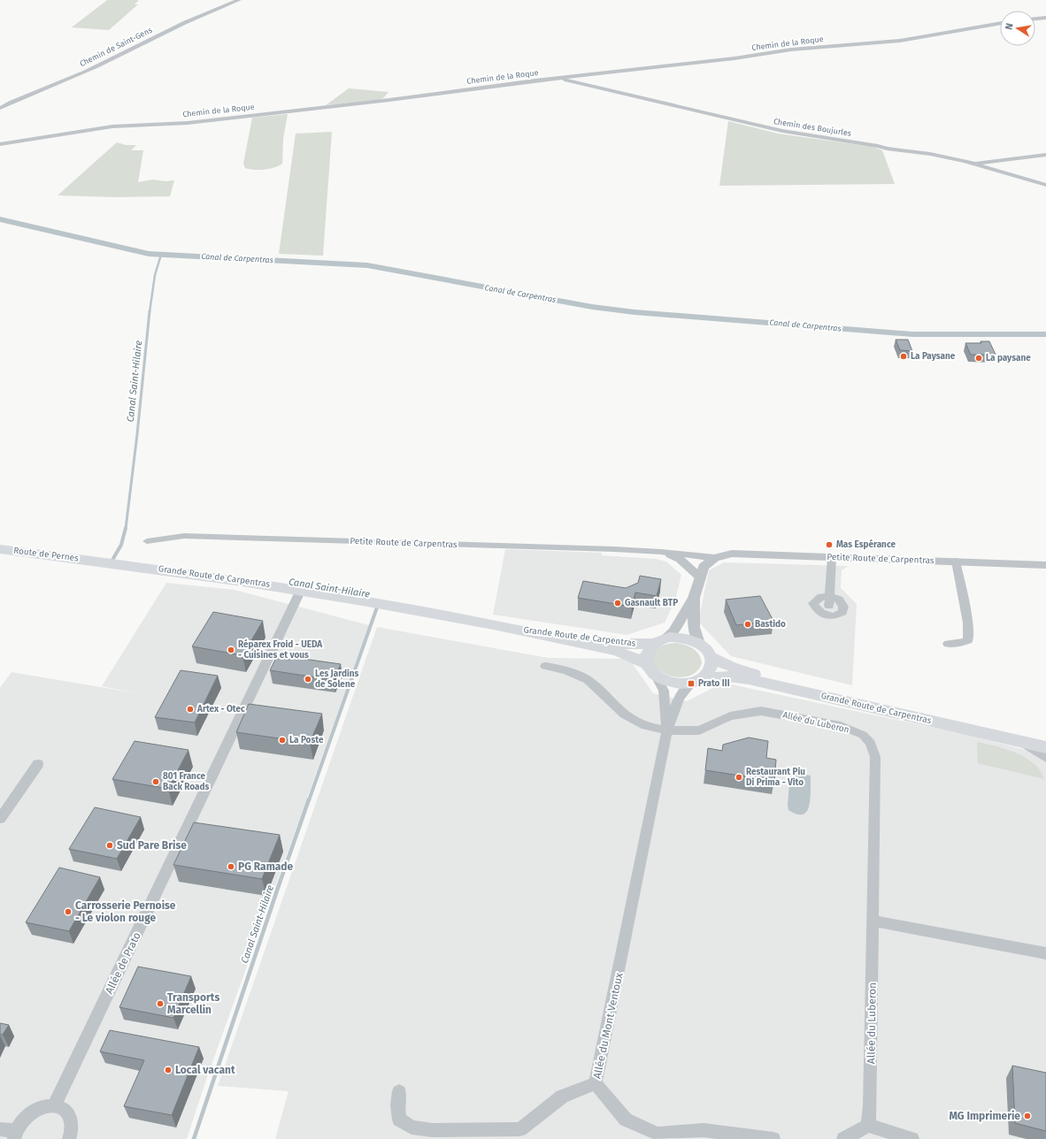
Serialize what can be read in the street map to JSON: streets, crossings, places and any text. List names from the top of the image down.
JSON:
{
  "streets": {
    "main road": ["Route de Pernes", "Grande Route de Carpentras"],
    "street": [
      "Chemin de la Roque",
      "Chemin de Saint-Gens",
      "Chemin des Boujurles",
      "Petite Route de Carpentras",
      "Allée du Luberon",
      "Allée de Prato",
      "Allée du Mont Ventoux"
    ]
  },
  "crossings": [
    ["Chemin de la Roque", "Chemin des Boujurles"],
    ["Petite Route de Carpentras", "Grande Route de Carpentras"],
    ["Petite Route de Carpentras", "Allée du Mont Ventoux"],
    ["Route de Pernes", "Grande Route de Carpentras"],
    ["Grande Route de Carpentras", "Allée de Prato"],
    ["Grande Route de Carpentras", "Allée du Mont Ventoux"],
    ["Allée du Luberon", "Allée du Mont Ventoux"]
  ],
  "water": ["Canal de Carpentras", "Canal Saint-Hilaire"],
  "places": {
    "other": [
      "La Paysane",
      "La paysane",
      "Mas Espérance",
      "Gasnault BTP",
      "Bastido",
      "Réparex Froid - UEDA - Cuisines et vous",
      "Les Jardins de Solene",
      "Artex - Otec",
      "La Poste",
      "Restaurant Piu Di Prima - Vito",
      "801 France Back Roads",
      "Sud Pare Brise",
      "PG Ramade",
      "Carrosserie Pernoise - Le violon rouge",
      "Transports Marcellin",
      "Local vacant",
      "MG Imprimerie"
    ],
    "transit": ["Prato III"]
  },
  "north": "left"
}
